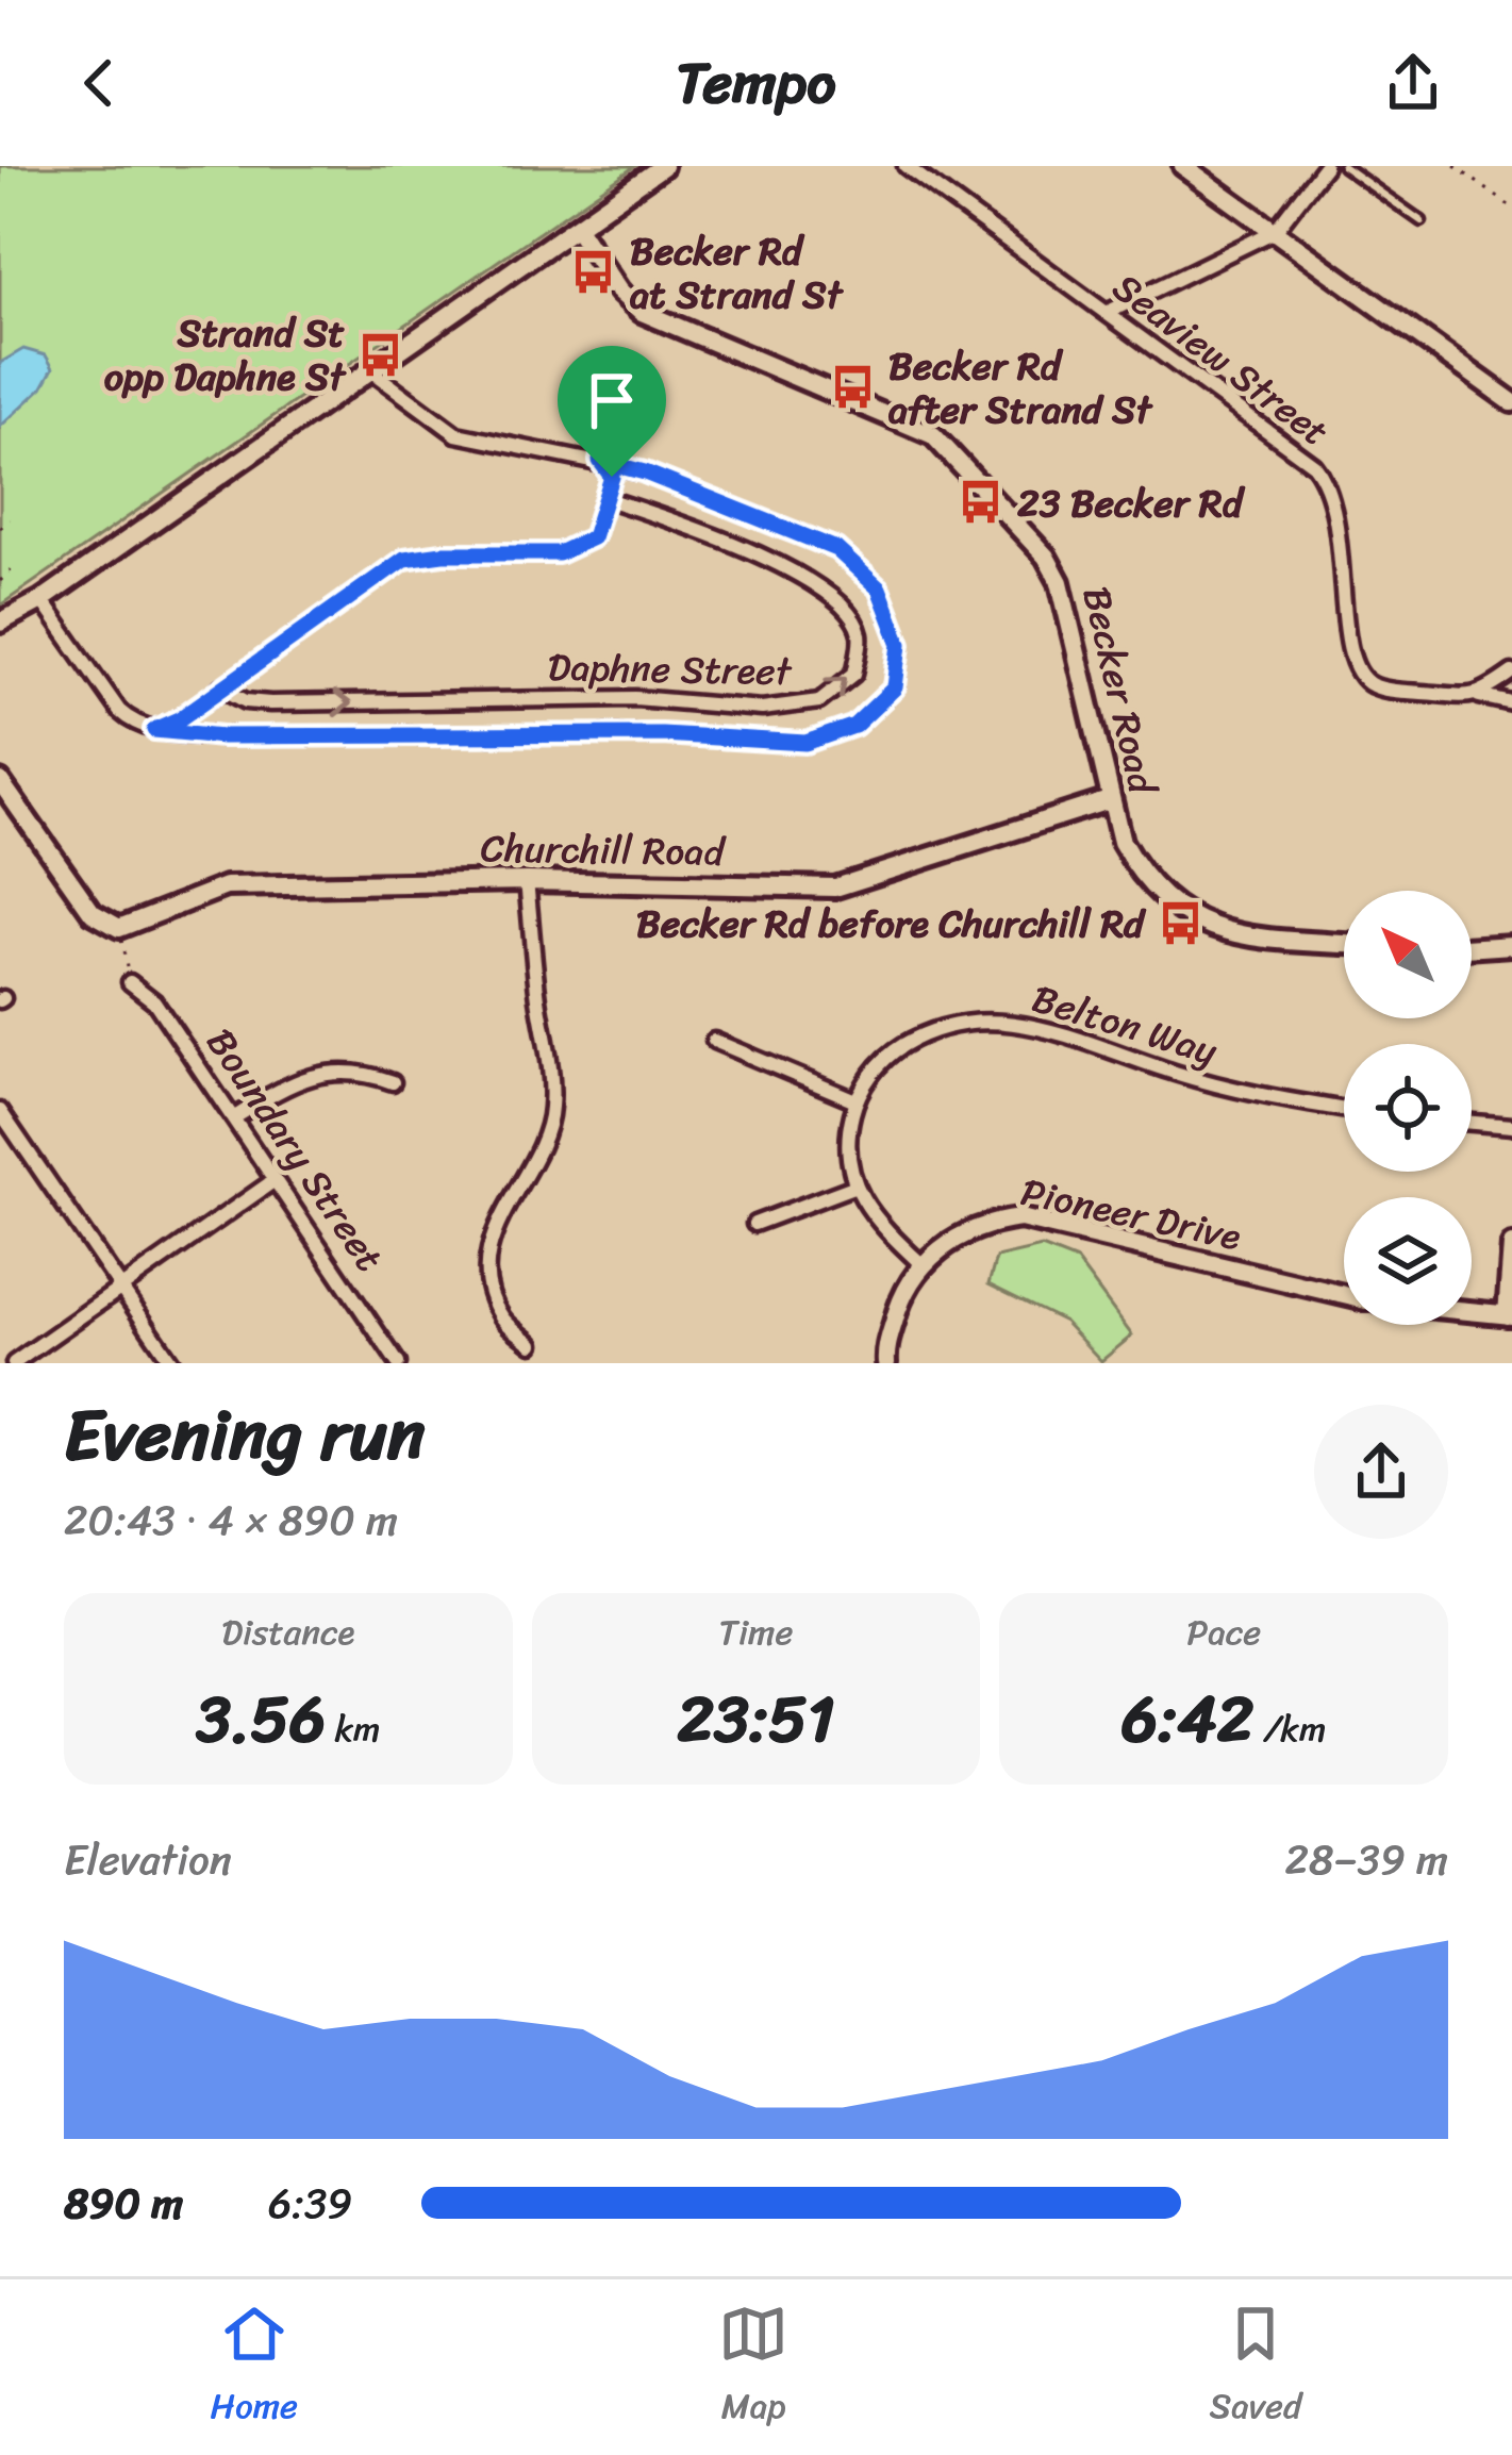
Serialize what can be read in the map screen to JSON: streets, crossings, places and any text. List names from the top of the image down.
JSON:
{
  "streets": {
    "street": [
      "Seaview Street",
      "Daphne Street",
      "Becker Road",
      "Churchill Road",
      "Belton Way",
      "Boundary Street",
      "Pioneer Drive"
    ]
  },
  "crossings": [
    ["Becker Road", "Churchill Road"]
  ],
  "places": {
    "bus stop": [
      "Becker Rd at Strand St",
      "Strand St opp Daphne St",
      "Becker Rd after Strand St",
      "23 Becker Rd",
      "Becker Rd before Churchill Rd"
    ]
  },
  "north": "top left",
  "page": {
    "header": "Tempo",
    "heading": ["Evening run", "20:43 · 4 × 890 m"],
    "stats": [
      ["Distance", "3.56 km"],
      ["Time", "23:51"],
      ["Pace", "6:42 /km"]
    ],
    "chart": ["Elevation", "28–39 m"],
    "list": [
      {
        "name": "890 m",
        "note": "6:39"
      }
    ],
    "tabs": ["Home", "Map", "Saved"]
  }
}
